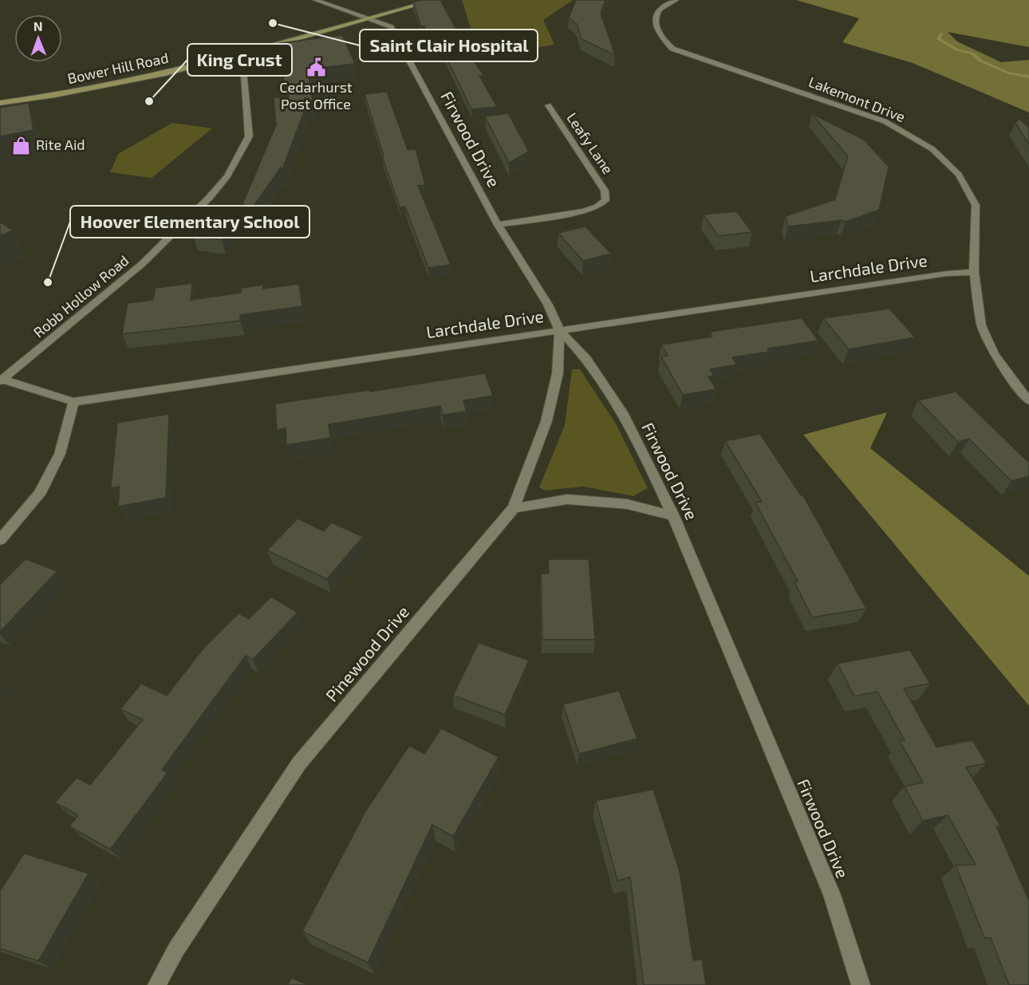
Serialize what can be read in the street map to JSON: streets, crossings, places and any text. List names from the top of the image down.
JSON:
{
  "streets": {
    "main road": ["Bower Hill Road"],
    "street": [
      "Lakemont Drive",
      "Firwood Drive",
      "Leafy Lane",
      "Larchdale Drive",
      "Robb Hollow Road",
      "Pinewood Drive"
    ]
  },
  "crossings": [
    ["Bower Hill Road", "Firwood Drive"],
    ["Bower Hill Road", "Robb Hollow Road"],
    ["Lakemont Drive", "Larchdale Drive"],
    ["Firwood Drive", "Leafy Lane"],
    ["Firwood Drive", "Larchdale Drive"],
    ["Firwood Drive", "Pinewood Drive"],
    ["Larchdale Drive", "Robb Hollow Road"],
    ["Larchdale Drive", "Pinewood Drive"]
  ],
  "places": {
    "other": ["Saint Clair Hospital", "King Crust", "Hoover Elementary School"],
    "public building": ["Cedarhurst Post Office"],
    "shop": ["Rite Aid"]
  },
  "north": "top"
}
